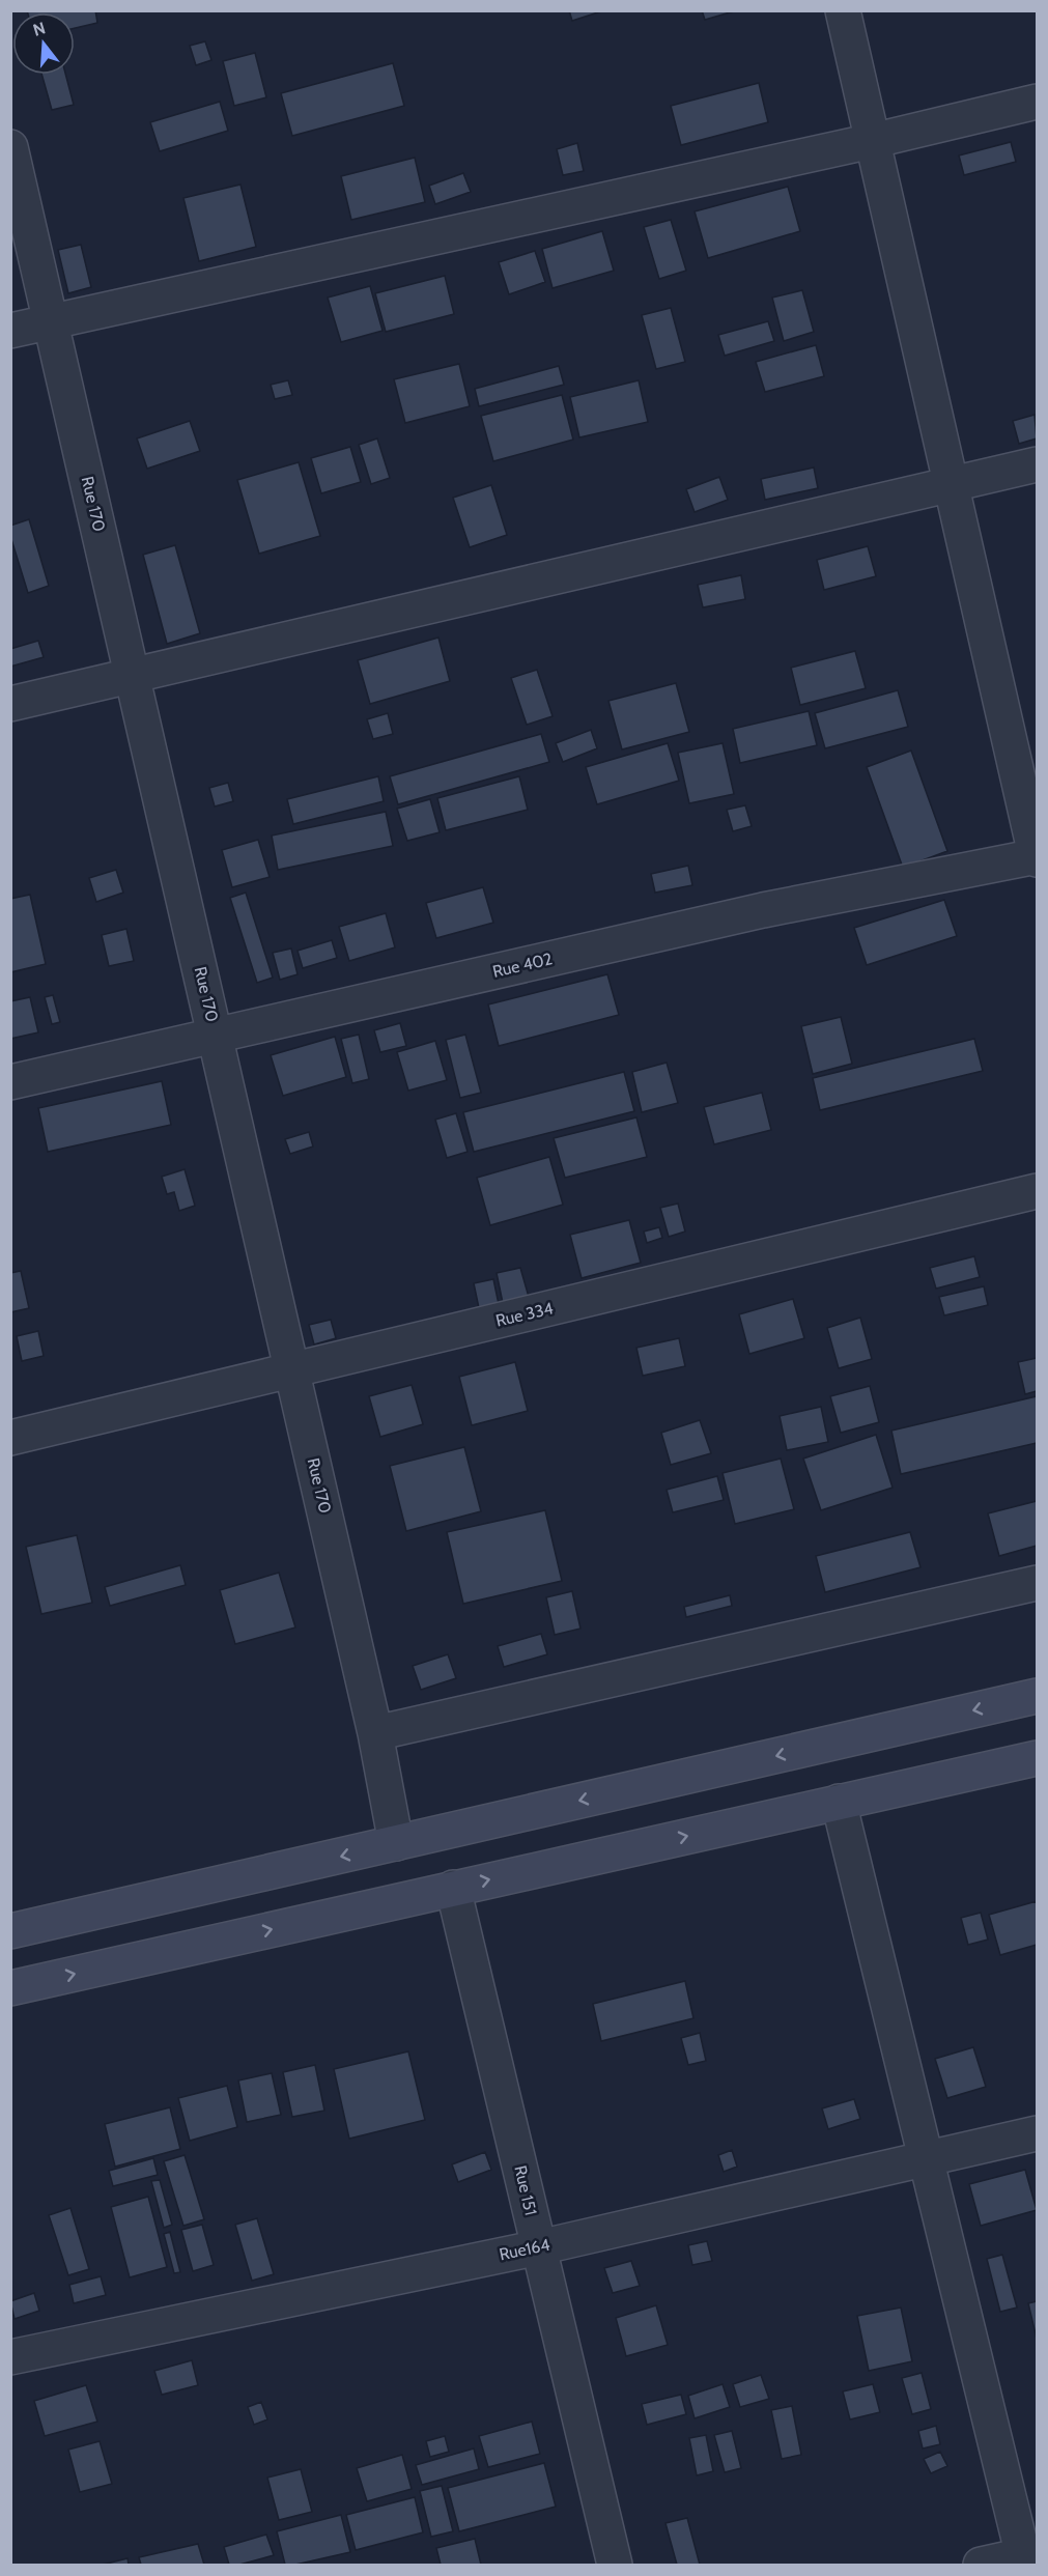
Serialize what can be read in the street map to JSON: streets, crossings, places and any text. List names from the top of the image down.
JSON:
{
  "streets": {
    "street": [
      "Rue 170",
      "Rue 402",
      "Rue 334",
      "Rue 151",
      "Rue164"
    ]
  },
  "crossings": [
    ["Rue 170", "Rue 402"],
    ["Rue 170", "Rue 334"],
    ["Rue 151", "Rue164"]
  ],
  "north": "top"
}
